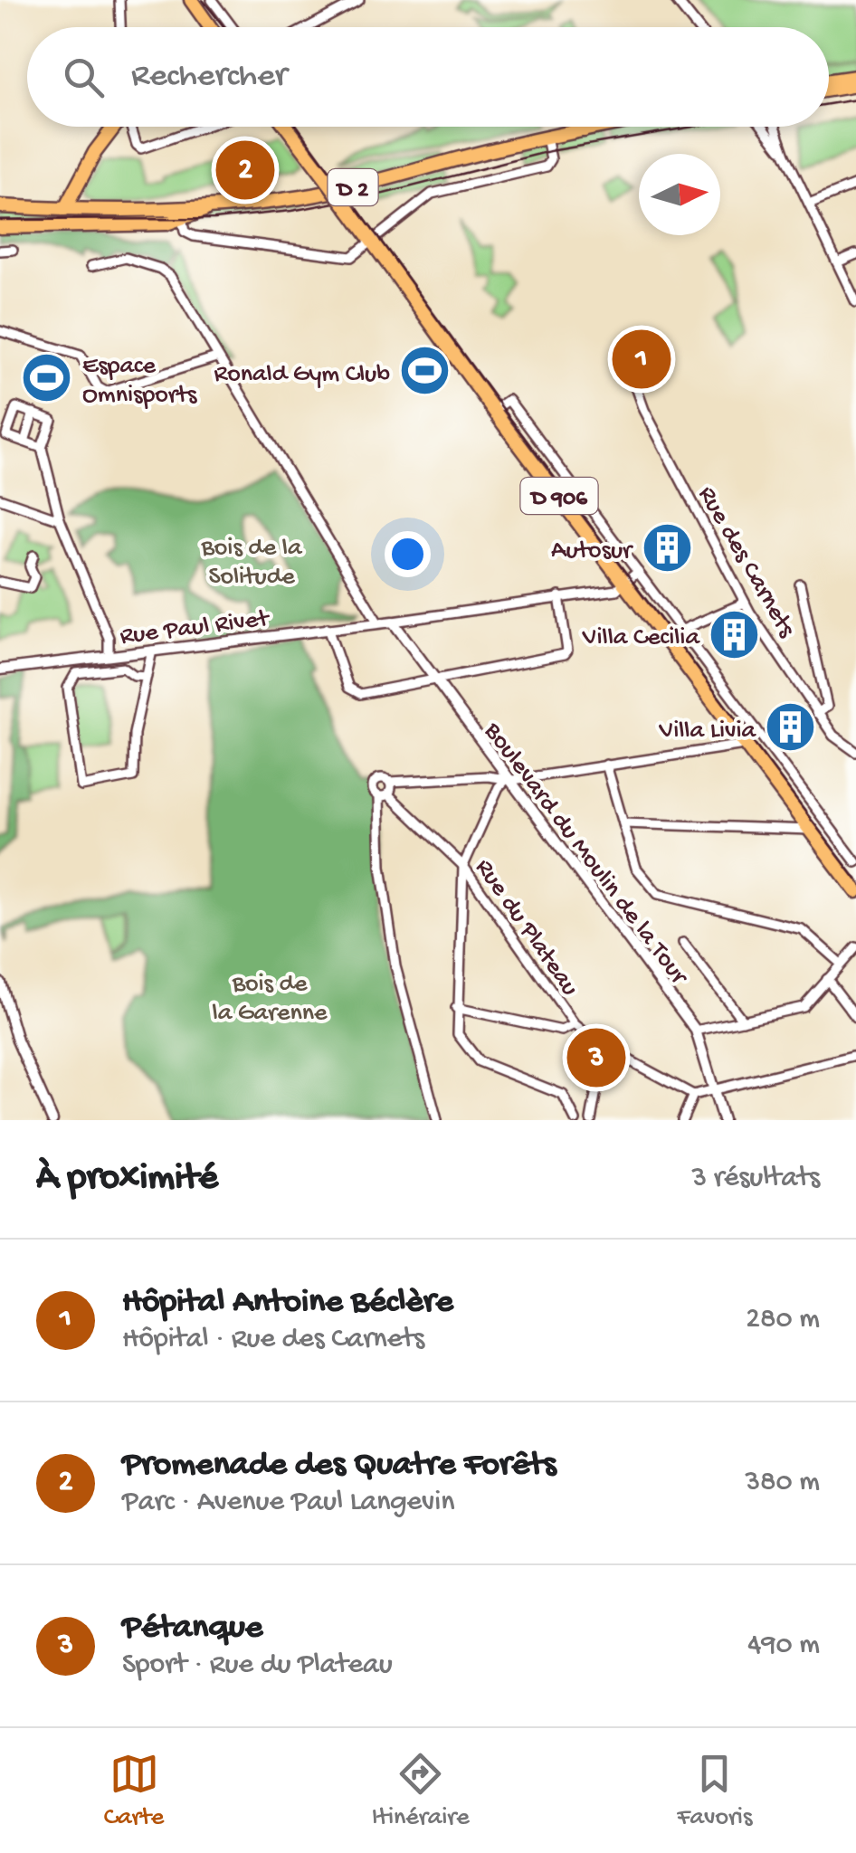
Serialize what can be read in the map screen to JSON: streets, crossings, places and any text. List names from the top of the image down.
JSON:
{
  "streets": {
    "main road": ["D 2", "D 906"],
    "street": [
      "Rue des Carnets",
      "Rue Paul Rivet",
      "Boulevard du Moulin de la Tour",
      "Rue du Plateau"
    ]
  },
  "crossings": [
    ["Rue Paul Rivet", "Boulevard du Moulin de la Tour"]
  ],
  "parks": ["Bois de la Solitude", "Bois de la Garenne"],
  "places": {
    "sports": ["Ronald Gym Club", "Espace Omnisports"],
    "building": ["Autosur", "Villa Cecilia", "Villa Livia"]
  },
  "north": "right",
  "page": {
    "search": "Rechercher",
    "pins": ["2", "1", "3"],
    "heading": ["À proximité", "3 résultats"],
    "list": [
      {
        "mark": "1",
        "name": "Hôpital Antoine Béclère",
        "note": "Hôpital · Rue des Carnets",
        "value": "280 m"
      },
      {
        "mark": "2",
        "name": "Promenade des Quatre Forêts",
        "note": "Parc · Avenue Paul Langevin",
        "value": "380 m"
      },
      {
        "mark": "3",
        "name": "Pétanque",
        "note": "Sport · Rue du Plateau",
        "value": "490 m"
      }
    ],
    "nav": ["Carte", "Itinéraire", "Favoris"]
  }
}
